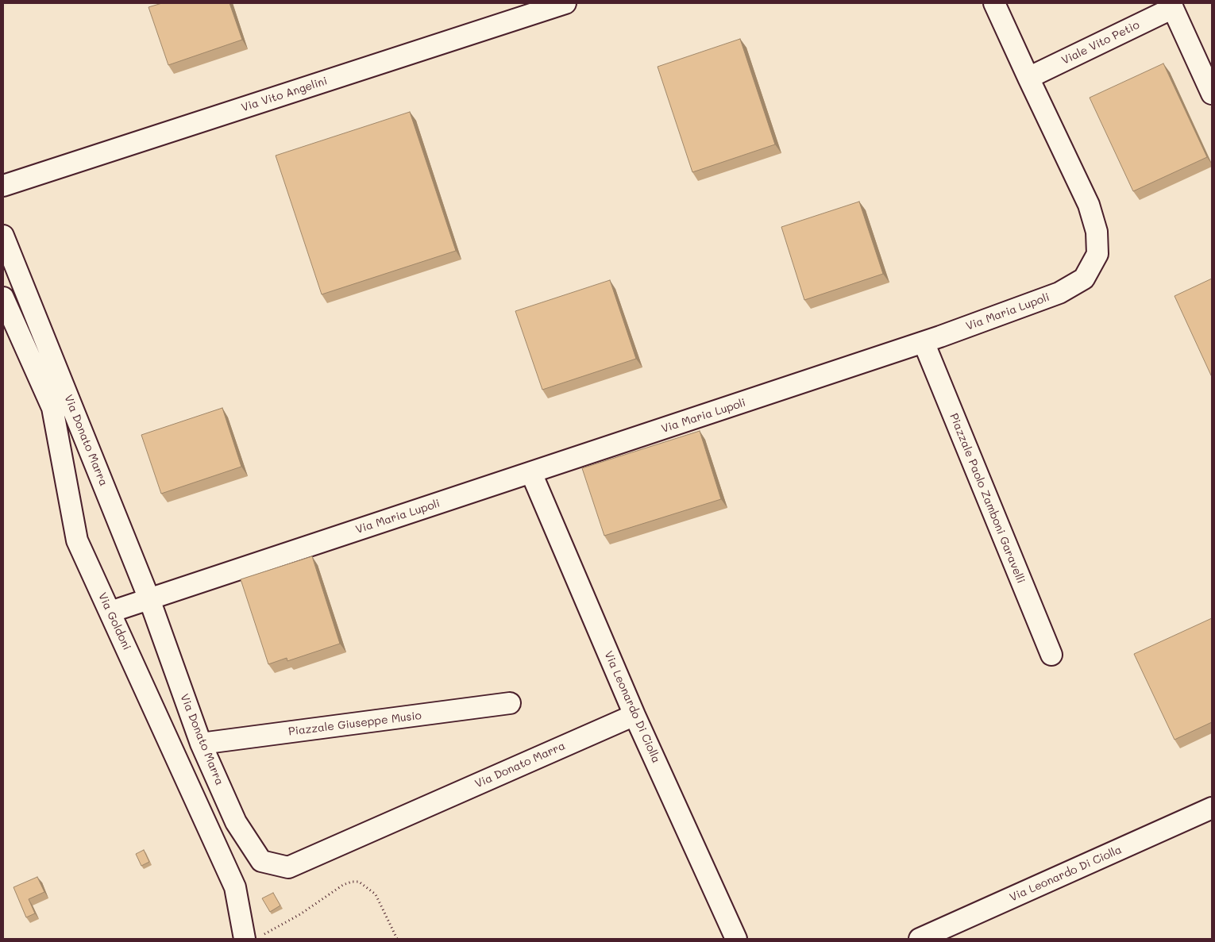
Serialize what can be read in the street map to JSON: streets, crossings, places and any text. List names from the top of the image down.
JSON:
{
  "streets": {
    "street": [
      "Viale Vito Petìo",
      "Via Vito Angelini",
      "Via Maria Lupoli",
      "Via Donato Marra",
      "Piazzale Paolo Zamboni Garavelli",
      "Via Goldoni",
      "Via Leonardo Di Ciolla",
      "Piazzale Giuseppe Musio"
    ]
  },
  "crossings": [
    ["Viale Vito Petìo", "Via Maria Lupoli"],
    ["Via Maria Lupoli", "Via Donato Marra"],
    ["Via Maria Lupoli", "Piazzale Paolo Zamboni Garavelli"],
    ["Via Maria Lupoli", "Via Goldoni"],
    ["Via Maria Lupoli", "Via Leonardo Di Ciolla"],
    ["Via Donato Marra", "Via Leonardo Di Ciolla"],
    ["Via Donato Marra", "Piazzale Giuseppe Musio"]
  ]
}
